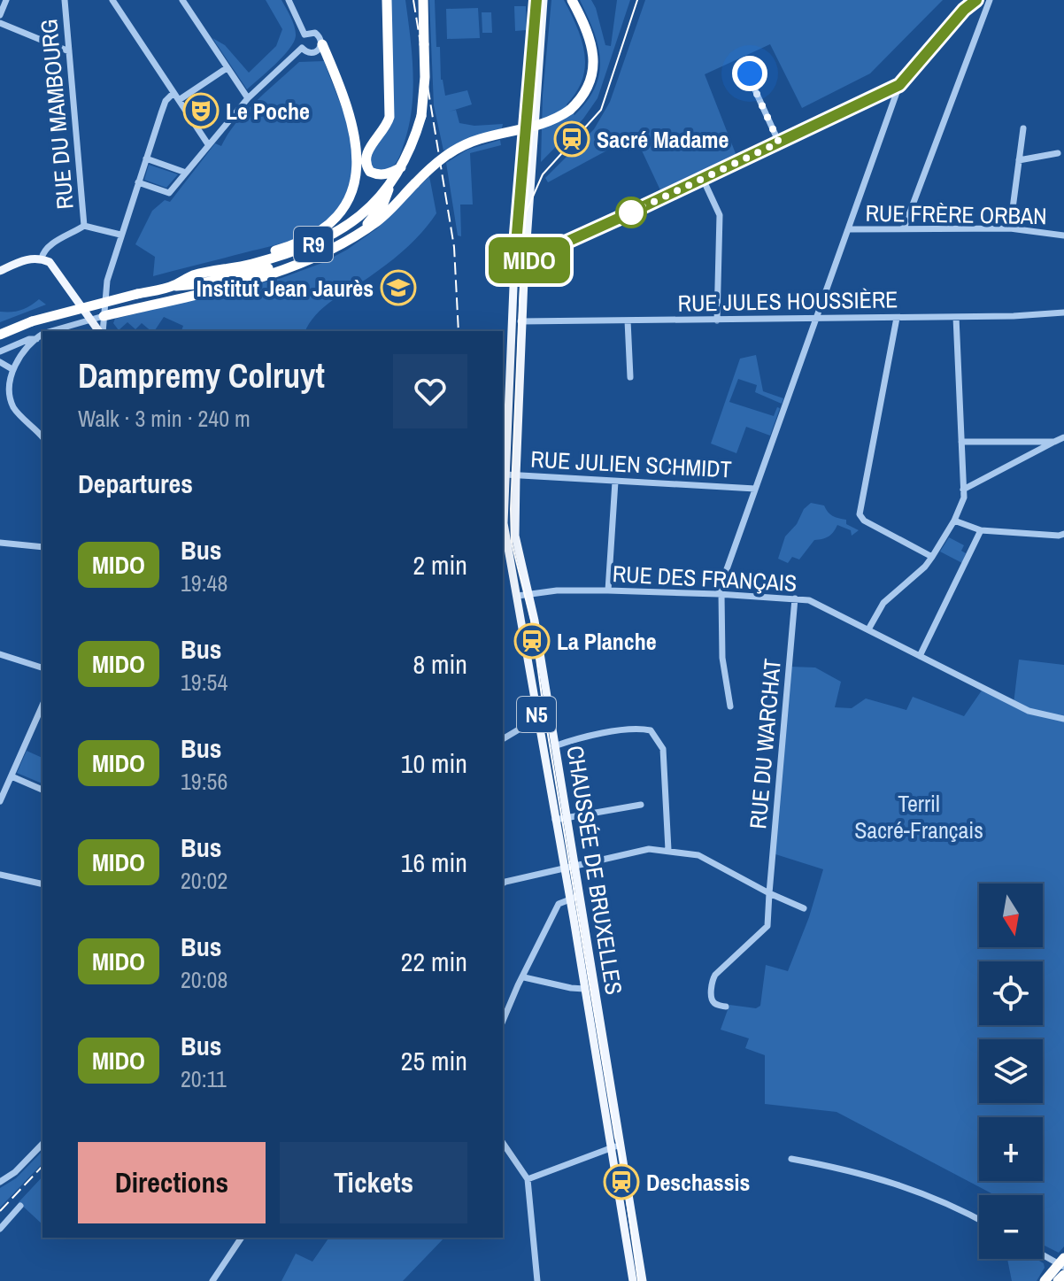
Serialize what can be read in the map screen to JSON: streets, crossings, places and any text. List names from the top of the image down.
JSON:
{
  "streets": {
    "highway": ["R9"],
    "main road": ["N5", "CHAUSSÉE DE BRUXELLES"],
    "street": [
      "RUE DU MAMBOURG",
      "RUE FRÈRE ORBAN",
      "RUE JULES HOUSSIÈRE",
      "RUE JULIEN SCHMIDT",
      "RUE DES FRANÇAIS",
      "RUE DU WARCHAT"
    ]
  },
  "crossings": [
    ["RUE JULES HOUSSIÈRE", "CHAUSSÉE DE BRUXELLES"],
    ["RUE JULIEN SCHMIDT", "CHAUSSÉE DE BRUXELLES"],
    ["RUE DES FRANÇAIS", "RUE DU WARCHAT"],
    ["RUE DES FRANÇAIS", "CHAUSSÉE DE BRUXELLES"]
  ],
  "parks": ["Terril Sacré-Français"],
  "places": {
    "theatre": ["Le Poche"],
    "station": ["Sacré Madame", "La Planche", "Deschassis"],
    "school or university": ["Institut Jean Jaurès"]
  },
  "lines": ["bus line MIDO"],
  "north": "bottom",
  "page": {
    "on_map": "MIDO",
    "heading": [
      ["Dampremy Colruyt", "Walk · 3 min · 240 m"],
      "Departures"
    ],
    "list": [
      {
        "mark": "MIDO",
        "name": "Bus",
        "note": "19:48",
        "value": "2 min"
      },
      {
        "mark": "MIDO",
        "name": "Bus",
        "note": "19:54",
        "value": "8 min"
      },
      {
        "mark": "MIDO",
        "name": "Bus",
        "note": "19:56",
        "value": "10 min"
      },
      {
        "mark": "MIDO",
        "name": "Bus",
        "note": "20:02",
        "value": "16 min"
      },
      {
        "mark": "MIDO",
        "name": "Bus",
        "note": "20:08",
        "value": "22 min"
      },
      {
        "mark": "MIDO",
        "name": "Bus",
        "note": "20:11",
        "value": "25 min"
      }
    ],
    "map_buttons": ["+", "−"],
    "buttons": ["Directions", "Tickets"]
  }
}
